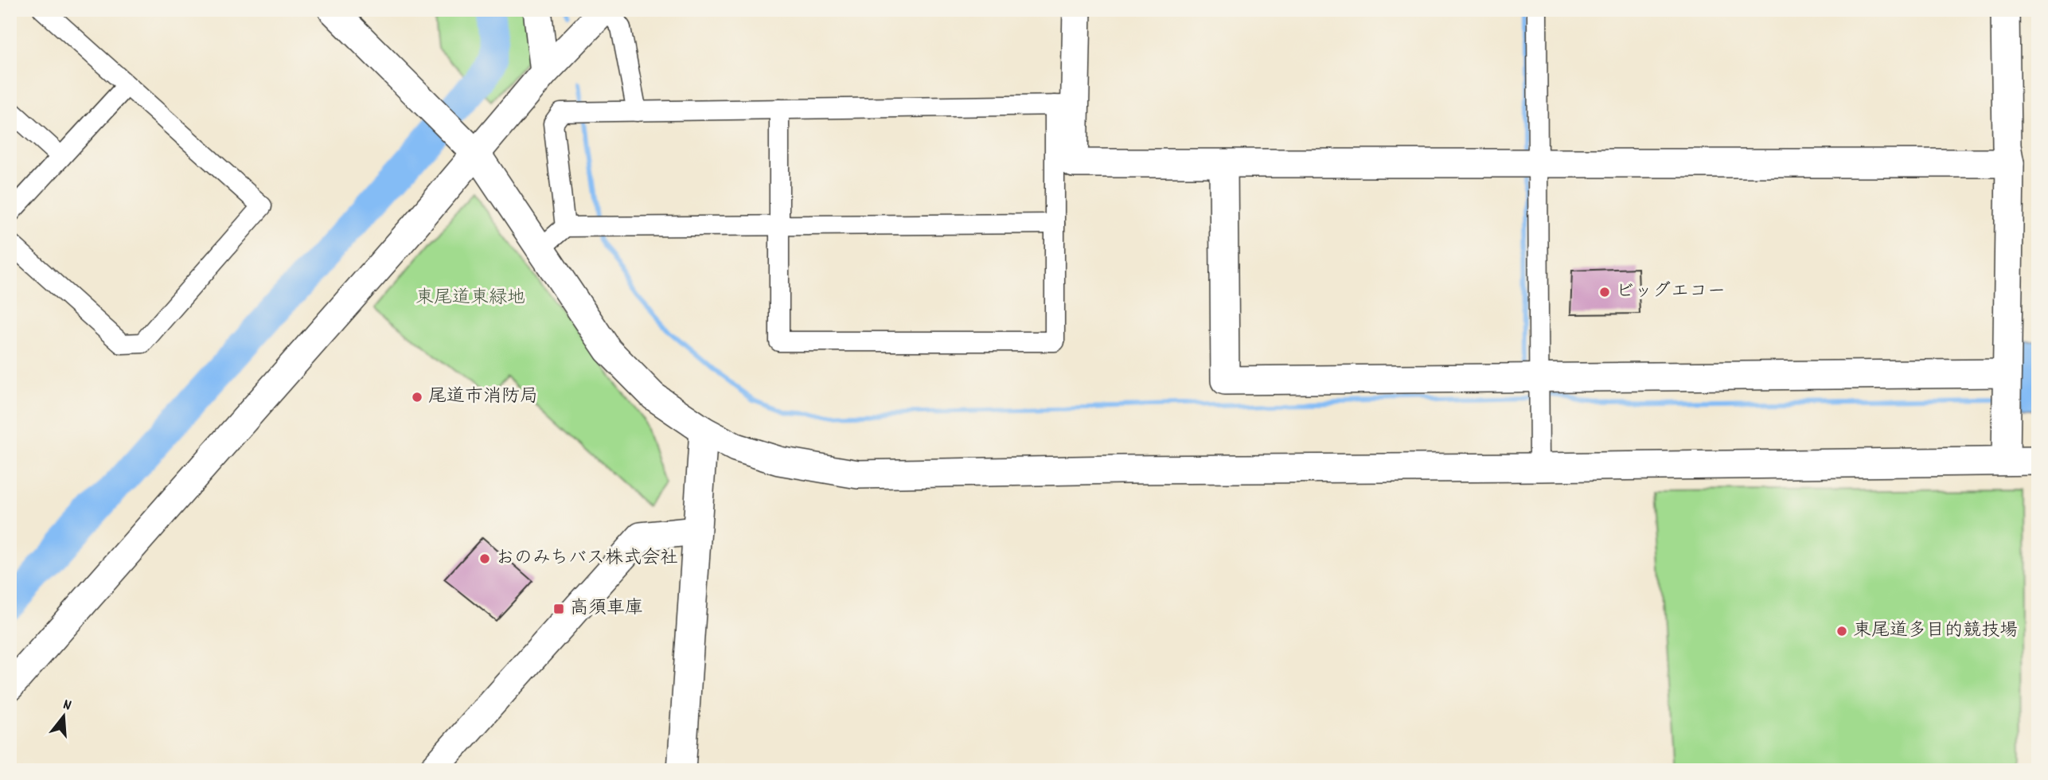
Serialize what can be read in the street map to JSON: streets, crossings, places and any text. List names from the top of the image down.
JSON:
{
  "parks": ["東尾道東緑地"],
  "places": {
    "other": [
      "ビッグエコー",
      "尾道市消防局",
      "おのみちバス株式会社",
      "東尾道多目的競技場"
    ],
    "transit": ["高須車庫"]
  },
  "north": "top"
}
